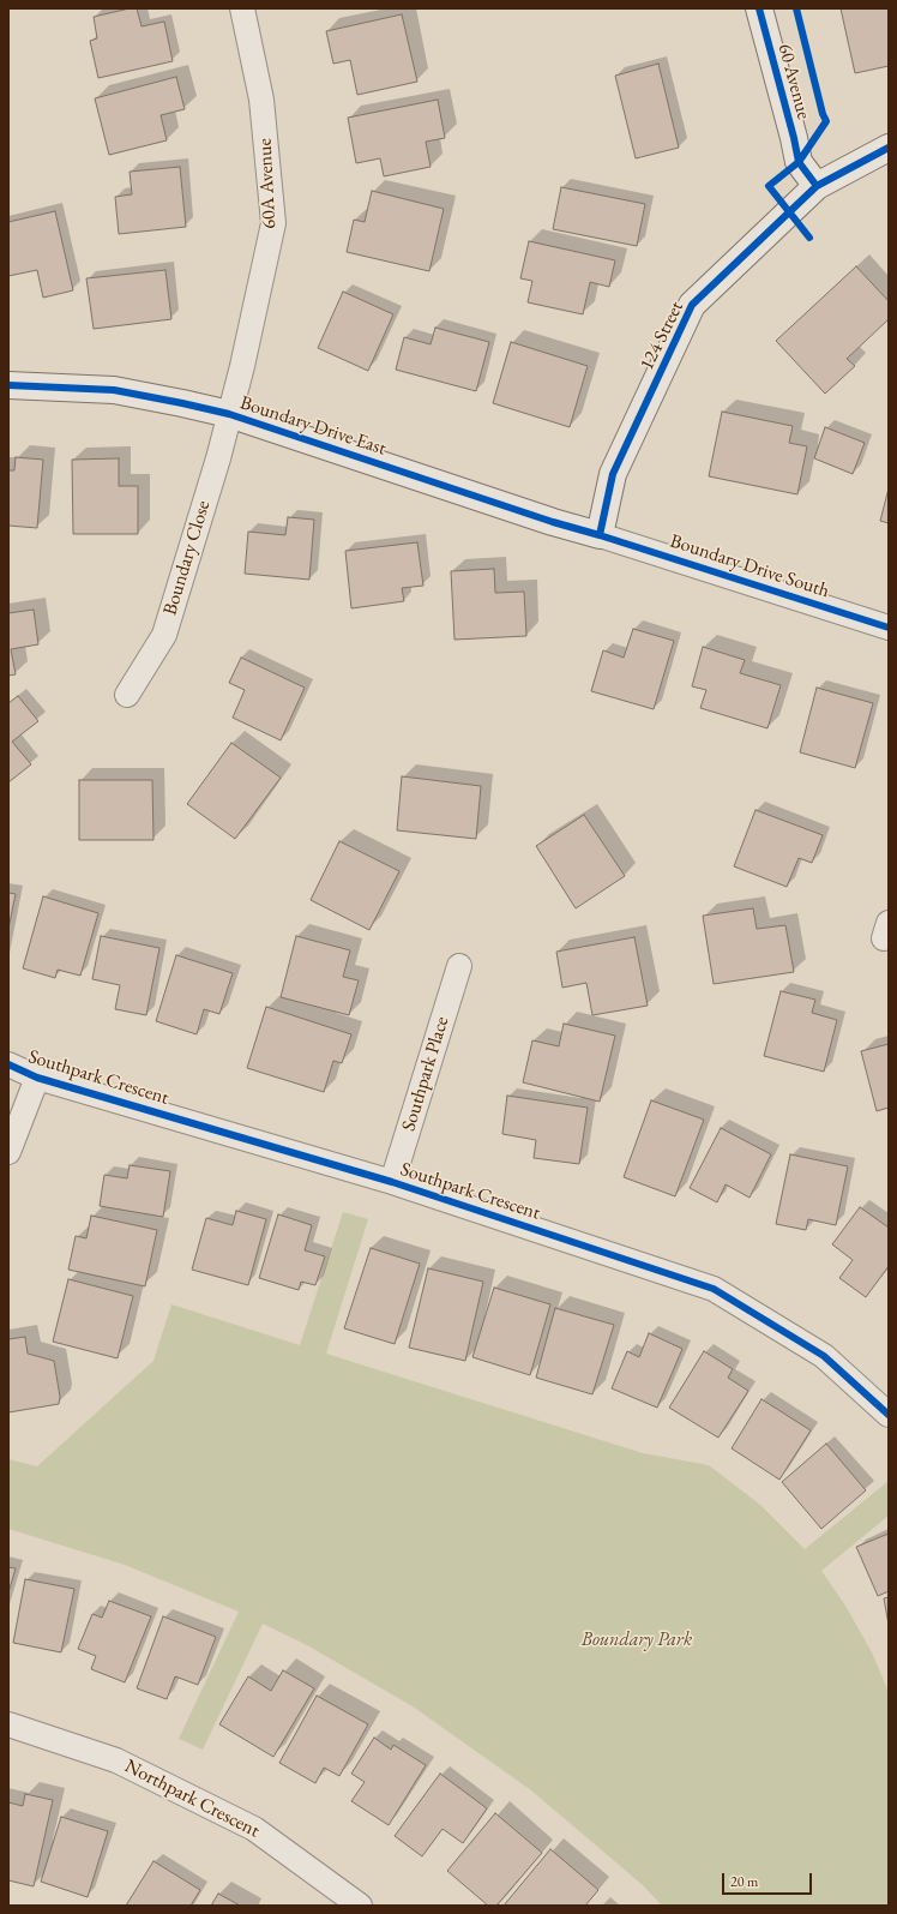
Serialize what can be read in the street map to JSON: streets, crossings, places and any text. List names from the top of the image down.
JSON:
{
  "streets": {
    "street": [
      "60 Avenue",
      "60A Avenue",
      "124 Street",
      "Boundary Drive East",
      "Boundary Close",
      "Boundary Drive South",
      "Southpark Place",
      "Southpark Crescent",
      "Northpark Crescent"
    ]
  },
  "crossings": [
    ["60 Avenue", "124 Street"],
    ["60A Avenue", "Boundary Drive East"],
    ["60A Avenue", "Boundary Close"],
    ["124 Street", "Boundary Drive East"],
    ["124 Street", "Boundary Drive South"],
    ["Boundary Drive East", "Boundary Close"],
    ["Boundary Drive East", "Boundary Drive South"],
    ["Southpark Place", "Southpark Crescent"]
  ],
  "parks": ["Boundary Park"],
  "scale_bar": "20 m"
}
